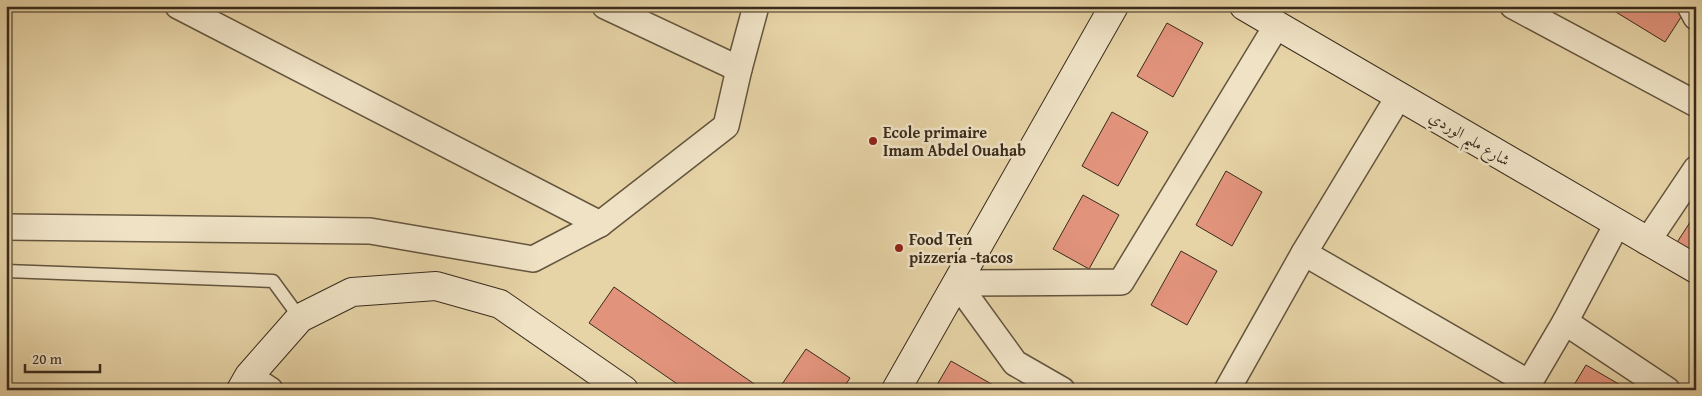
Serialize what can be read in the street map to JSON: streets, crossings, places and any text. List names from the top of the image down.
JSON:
{
  "streets": {
    "street": ["شارع مليم الوردي"]
  },
  "places": ["Ecole primaire Imam Abdel Ouahab", "Food Ten pizzeria -tacos"],
  "scale_bar": "20 m"
}
